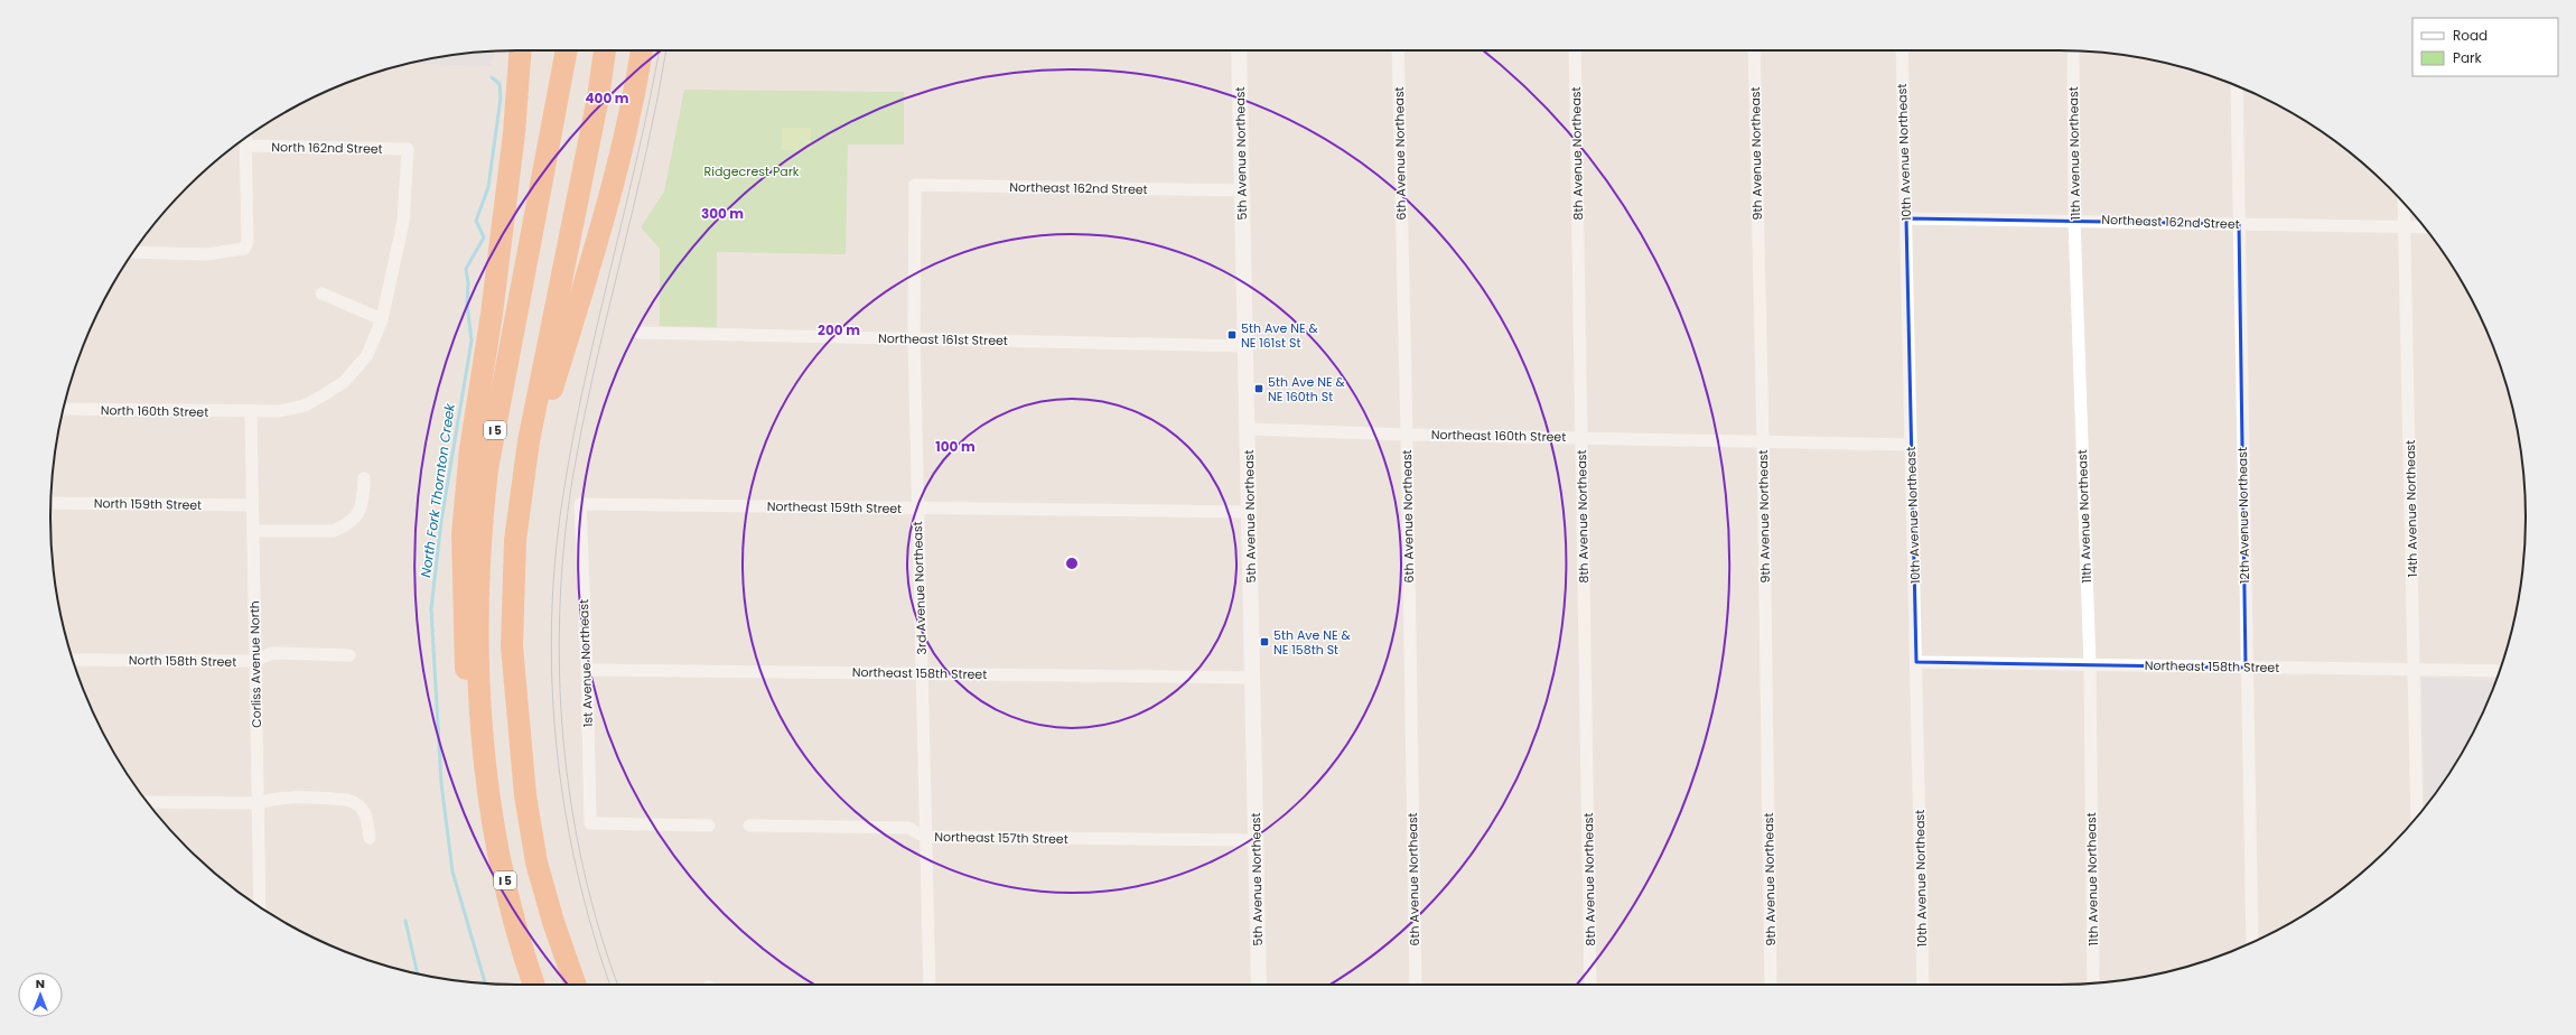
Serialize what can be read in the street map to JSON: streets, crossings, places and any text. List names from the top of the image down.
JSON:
{
  "streets": {
    "highway": ["I 5"],
    "street": [
      "North 162nd Street",
      "10th Avenue Northeast",
      "5th Avenue Northeast",
      "6th Avenue Northeast",
      "8th Avenue Northeast",
      "9th Avenue Northeast",
      "11th Avenue Northeast",
      "Northeast 162nd Street",
      "Northeast 161st Street",
      "North 160th Street",
      "Northeast 160th Street",
      "North 159th Street",
      "Northeast 159th Street",
      "14th Avenue Northeast",
      "12th Avenue Northeast",
      "3rd Avenue Northeast",
      "North 158th Street",
      "1st Avenue Northeast",
      "Corliss Avenue North",
      "Northeast 158th Street",
      "Northeast 157th Street"
    ]
  },
  "crossings": [
    ["North 162nd Street", "North 160th Street"],
    ["10th Avenue Northeast", "Northeast 162nd Street"],
    ["10th Avenue Northeast", "Northeast 160th Street"],
    ["10th Avenue Northeast", "Northeast 158th Street"],
    ["5th Avenue Northeast", "Northeast 162nd Street"],
    ["5th Avenue Northeast", "Northeast 161st Street"],
    ["5th Avenue Northeast", "Northeast 160th Street"],
    ["5th Avenue Northeast", "Northeast 159th Street"],
    ["5th Avenue Northeast", "Northeast 158th Street"],
    ["5th Avenue Northeast", "Northeast 157th Street"],
    ["6th Avenue Northeast", "Northeast 160th Street"],
    ["8th Avenue Northeast", "Northeast 160th Street"],
    ["9th Avenue Northeast", "Northeast 160th Street"],
    ["11th Avenue Northeast", "Northeast 162nd Street"],
    ["11th Avenue Northeast", "Northeast 158th Street"],
    ["Northeast 162nd Street", "14th Avenue Northeast"],
    ["Northeast 162nd Street", "12th Avenue Northeast"],
    ["Northeast 162nd Street", "3rd Avenue Northeast"],
    ["Northeast 161st Street", "3rd Avenue Northeast"],
    ["North 160th Street", "Corliss Avenue North"],
    ["North 159th Street", "Corliss Avenue North"],
    ["Northeast 159th Street", "3rd Avenue Northeast"],
    ["Northeast 159th Street", "1st Avenue Northeast"],
    ["14th Avenue Northeast", "Northeast 158th Street"],
    ["12th Avenue Northeast", "Northeast 158th Street"],
    ["3rd Avenue Northeast", "Northeast 158th Street"],
    ["3rd Avenue Northeast", "Northeast 157th Street"],
    ["North 158th Street", "Corliss Avenue North"],
    ["1st Avenue Northeast", "Northeast 158th Street"]
  ],
  "water": ["North Fork Thornton Creek"],
  "parks": ["Ridgecrest Park"],
  "places": {
    "transit": ["5th Ave NE & NE 161st St", "5th Ave NE & NE 160th St", "5th Ave NE & NE 158th St"]
  },
  "legend": ["Road", "Park"],
  "north": "top",
  "rings": [
    "400 m",
    "300 m",
    "200 m",
    "100 m"
  ]
}
